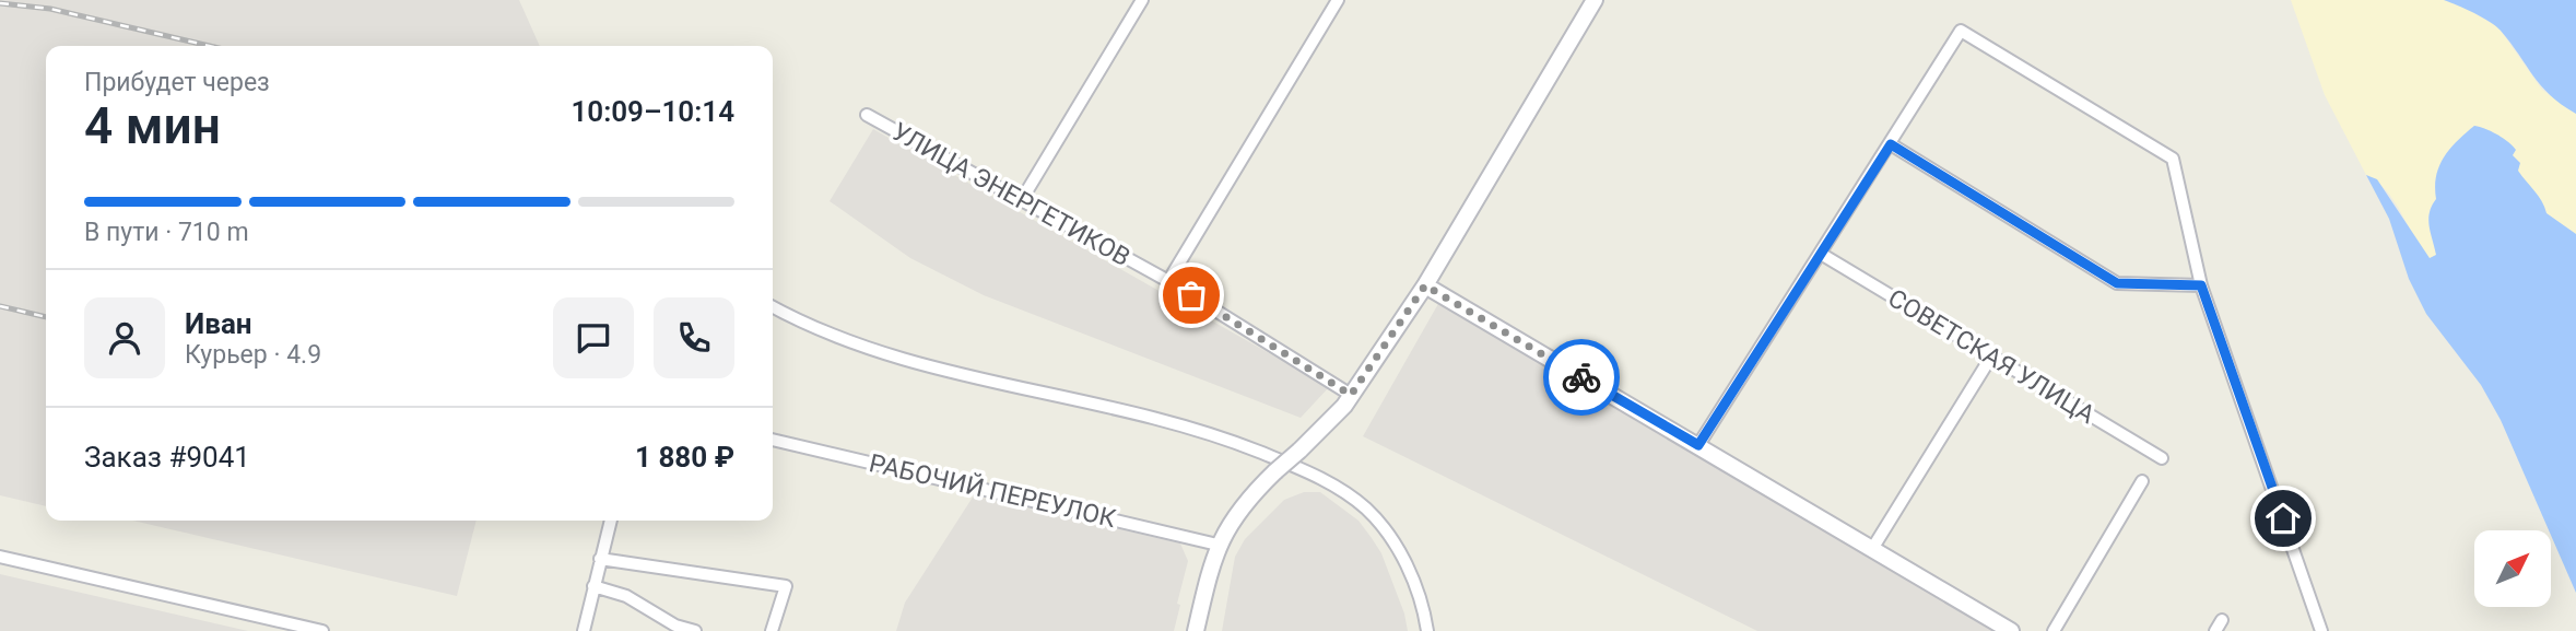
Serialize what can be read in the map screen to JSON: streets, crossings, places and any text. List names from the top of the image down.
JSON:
{
  "streets": {
    "street": ["УЛИЦА ЭНЕРГЕТИКОВ", "СОВЕТСКАЯ УЛИЦА", "РАБОЧИЙ ПЕРЕУЛОК"]
  },
  "north": "top right",
  "page": {
    "heading": ["4 мин", "Прибудет через", "10:09–10:14"],
    "panel": [
      "Иван",
      "Курьер · 4.9",
      "Заказ #9041",
      "1 880 ₽"
    ],
    "bar": "В пути · 710 m"
  }
}
